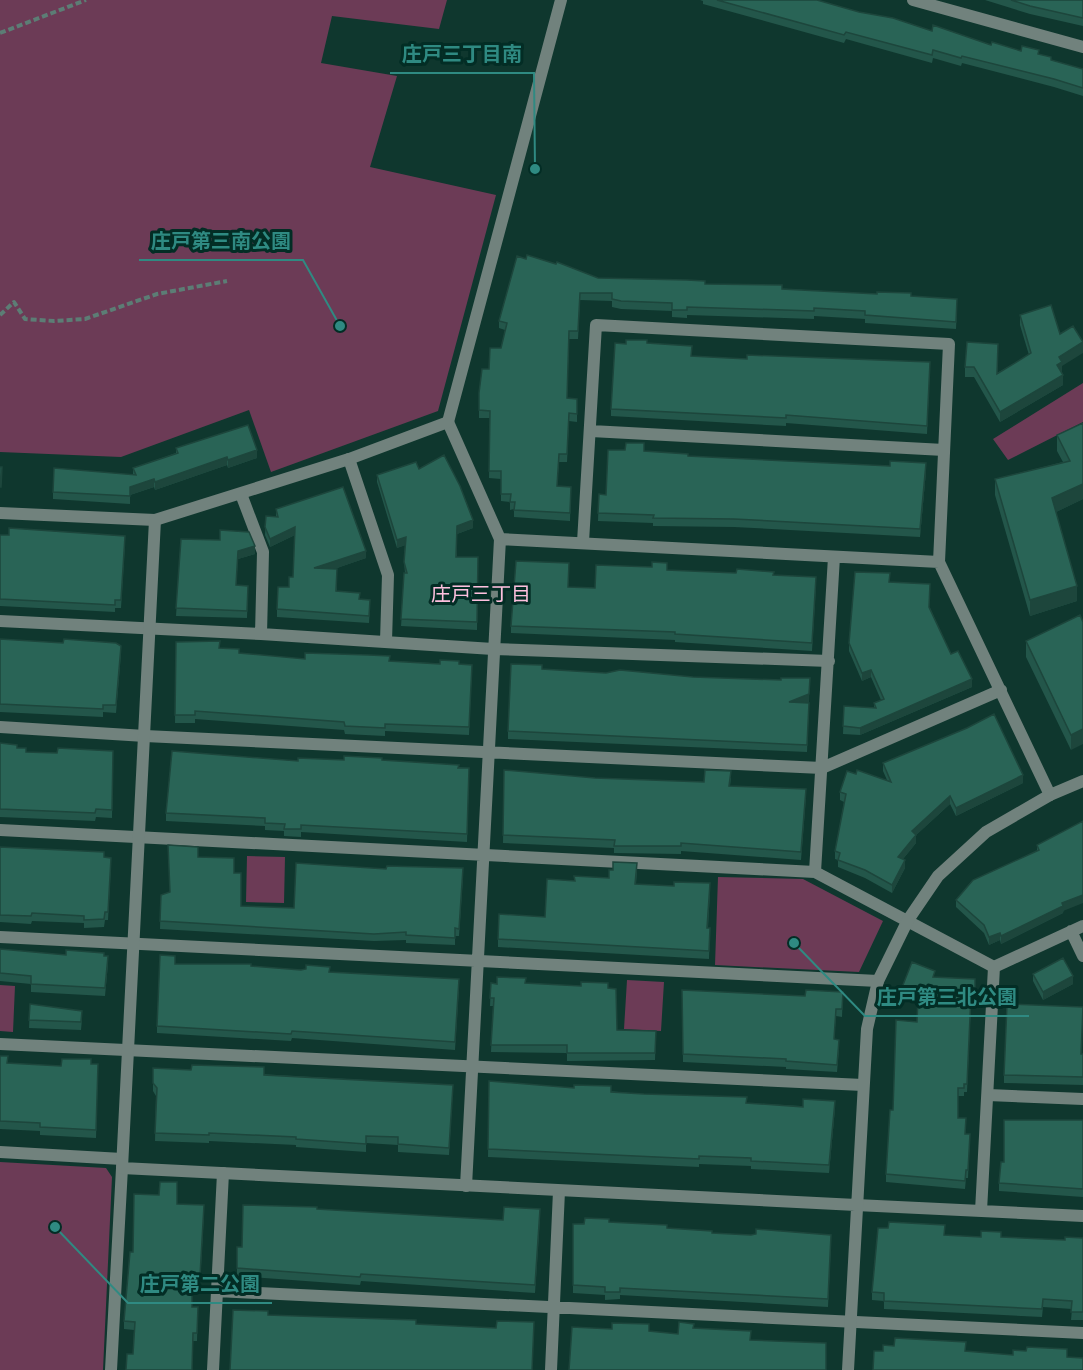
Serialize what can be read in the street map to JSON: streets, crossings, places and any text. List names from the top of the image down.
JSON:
{
  "districts": ["庄戸三丁目"],
  "places": [
    "庄戸三丁目南",
    "庄戸第三南公園",
    "庄戸第三北公園",
    "庄戸第二公園"
  ]
}
